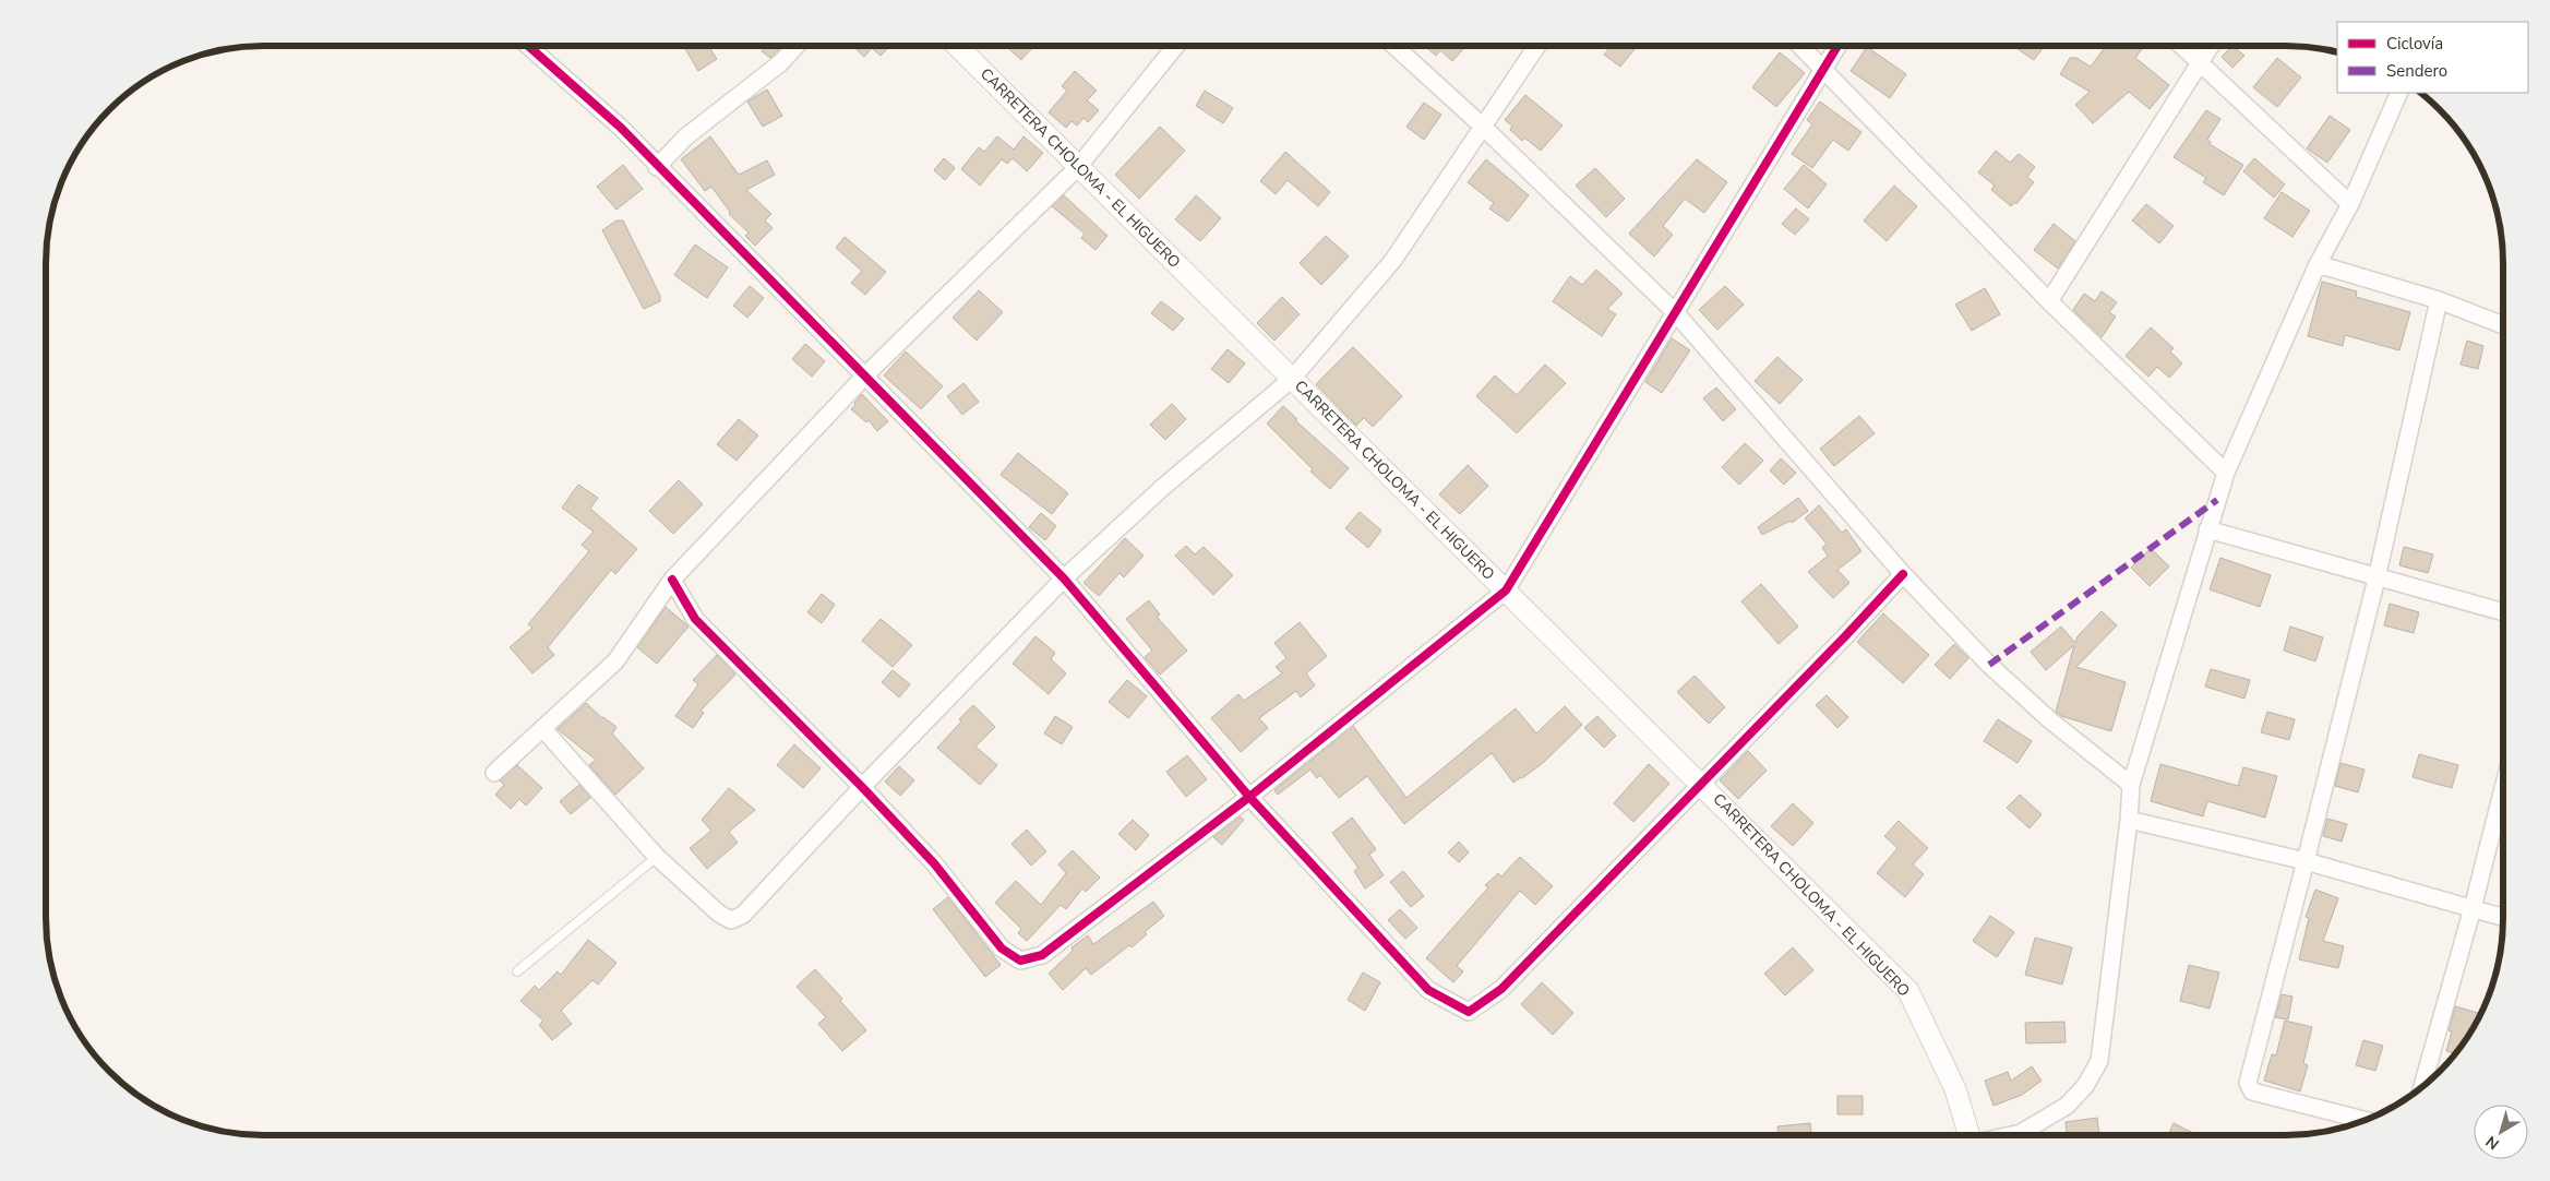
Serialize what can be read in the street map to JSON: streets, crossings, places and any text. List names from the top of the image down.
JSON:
{
  "streets": {
    "street": ["CARRETERA CHOLOMA - EL HIGUERO"]
  },
  "legend": ["Ciclovía", "Sendero"],
  "north": "bottom left"
}
